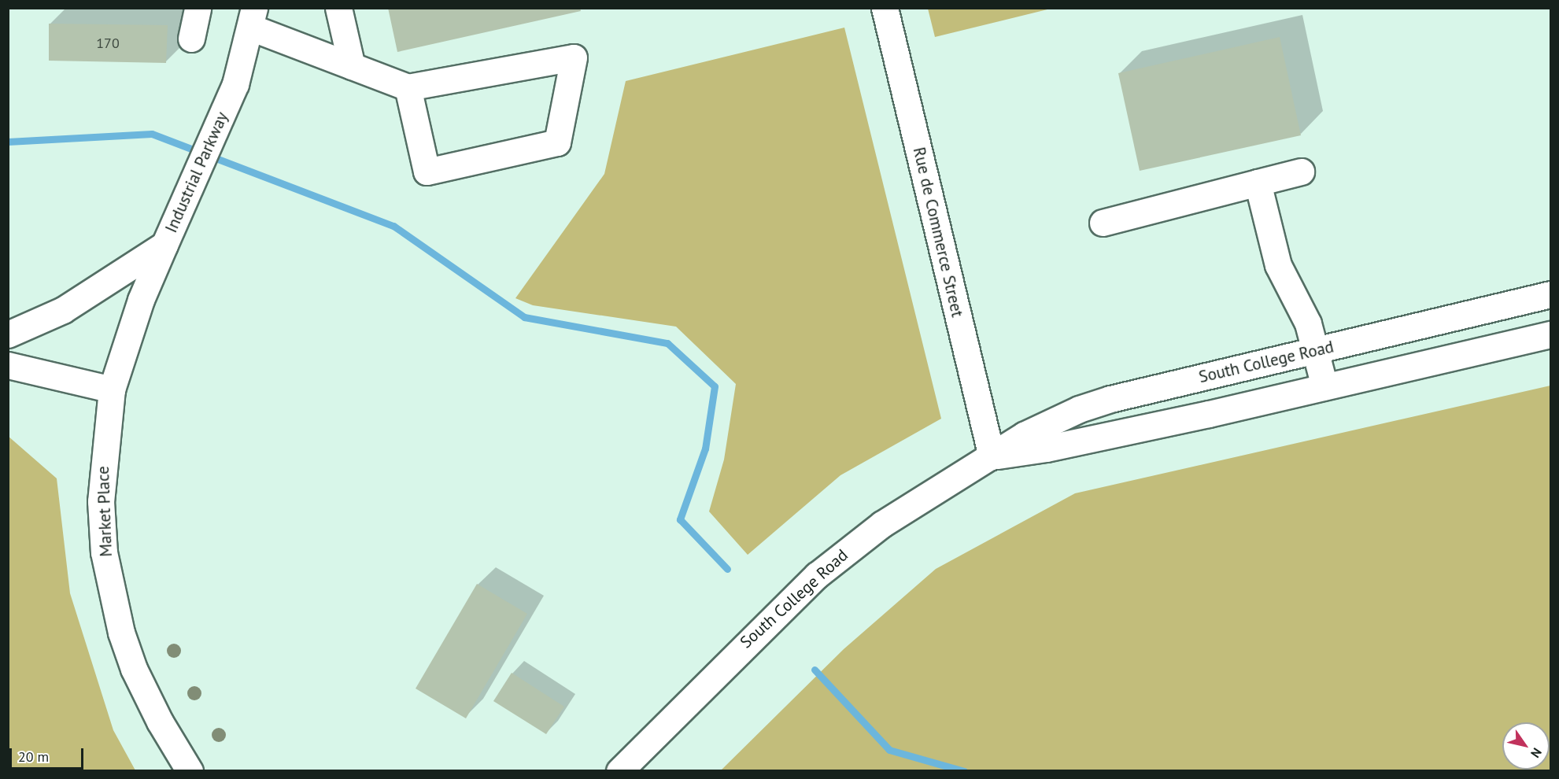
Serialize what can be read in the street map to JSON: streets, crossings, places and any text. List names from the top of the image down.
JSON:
{
  "streets": {
    "street": [
      "Industrial Parkway",
      "Rue de Commerce Street",
      "South College Road",
      "Market Place"
    ]
  },
  "crossings": [
    ["Industrial Parkway", "Market Place"],
    ["Rue de Commerce Street", "South College Road"]
  ],
  "house_numbers": ["170"],
  "scale_bar": "20 m",
  "north": "bottom right"
}
